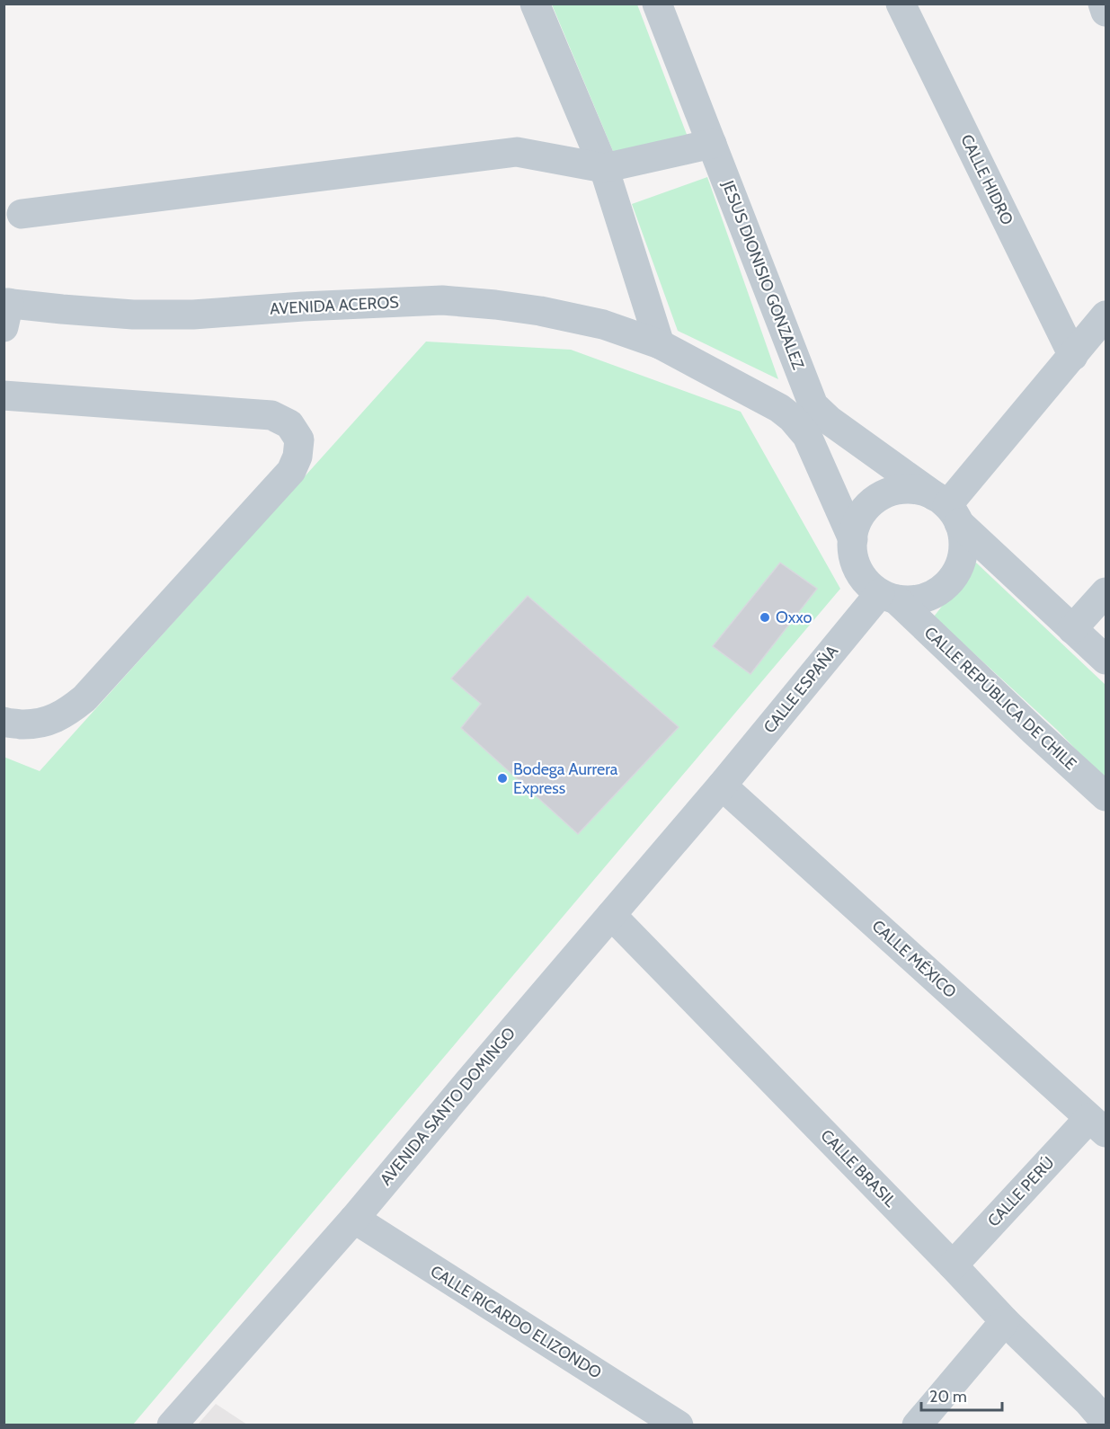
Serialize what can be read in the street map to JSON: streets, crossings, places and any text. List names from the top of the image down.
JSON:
{
  "streets": {
    "street": [
      "CALLE HIDRO",
      "JESUS DIONISIO GONZALEZ",
      "AVENIDA ACEROS",
      "CALLE ESPAÑA",
      "CALLE REPÚBLICA DE CHILE",
      "CALLE MÉXICO",
      "AVENIDA SANTO DOMINGO",
      "CALLE BRASIL",
      "CALLE PERÚ",
      "CALLE RICARDO ELIZONDO"
    ]
  },
  "crossings": [
    ["JESUS DIONISIO GONZALEZ", "AVENIDA ACEROS"],
    ["JESUS DIONISIO GONZALEZ", "CALLE ESPAÑA"],
    ["JESUS DIONISIO GONZALEZ", "CALLE REPÚBLICA DE CHILE"],
    ["CALLE ESPAÑA", "CALLE REPÚBLICA DE CHILE"],
    ["CALLE ESPAÑA", "CALLE MÉXICO"],
    ["CALLE ESPAÑA", "AVENIDA SANTO DOMINGO"],
    ["CALLE MÉXICO", "AVENIDA SANTO DOMINGO"],
    ["CALLE MÉXICO", "CALLE PERÚ"],
    ["AVENIDA SANTO DOMINGO", "CALLE BRASIL"],
    ["AVENIDA SANTO DOMINGO", "CALLE RICARDO ELIZONDO"],
    ["CALLE BRASIL", "CALLE PERÚ"]
  ],
  "places": ["Oxxo", "Bodega Aurrera Express"],
  "scale_bar": "20 m"
}
